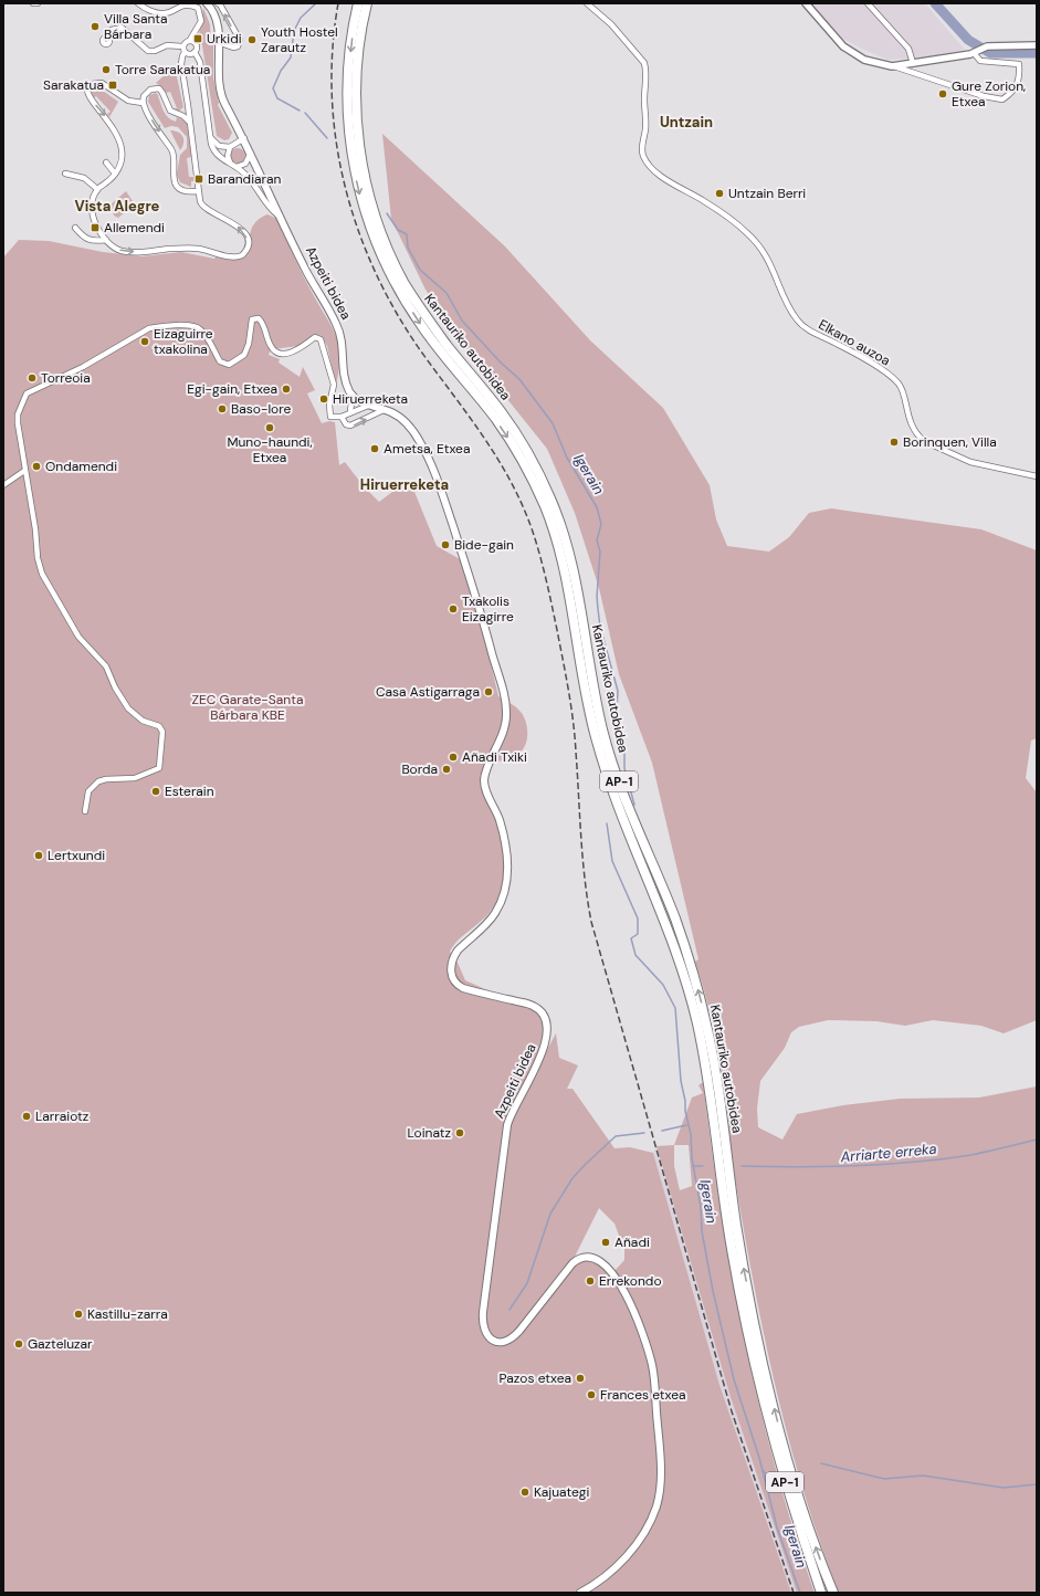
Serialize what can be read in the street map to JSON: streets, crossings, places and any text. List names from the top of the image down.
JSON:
{
  "streets": {
    "highway": ["Kantauriko autobidea", "AP-1"],
    "main road": ["Azpeiti bidea"],
    "street": ["Elkano auzoa"]
  },
  "districts": ["Untzain", "Vista Alegre", "Hiruerreketa"],
  "water": ["Igerain", "Arriarte erreka"],
  "parks": ["ZEC Garate-Santa Bárbara KBE"],
  "places": {
    "other": [
      "Villa Santa Bárbara",
      "Youth Hostel Zarautz",
      "Torre Sarakatua",
      "Gure Zorion, Etxea",
      "Untzain Berri",
      "Eizaguirre txakolina",
      "Torreoia",
      "Egi-gain, Etxea",
      "Hiruerreketa",
      "Baso-lore",
      "Muno-haundi, Etxea",
      "Borinquen, Villa",
      "Ametsa, Etxea",
      "Ondamendi",
      "Bide-gain",
      "Txakolis Eizagirre",
      "Casa Astigarraga",
      "Añadi Txiki",
      "Borda",
      "Esterain",
      "Lertxundi",
      "Larraiotz",
      "Loinatz",
      "Añadi",
      "Errekondo",
      "Kastillu-zarra",
      "Gazteluzar",
      "Pazos etxea",
      "Frances etxea",
      "Kajuategi"
    ],
    "transit": [
      "Urkidi",
      "Sarakatua",
      "Barandiaran",
      "Allemendi"
    ]
  }
}
